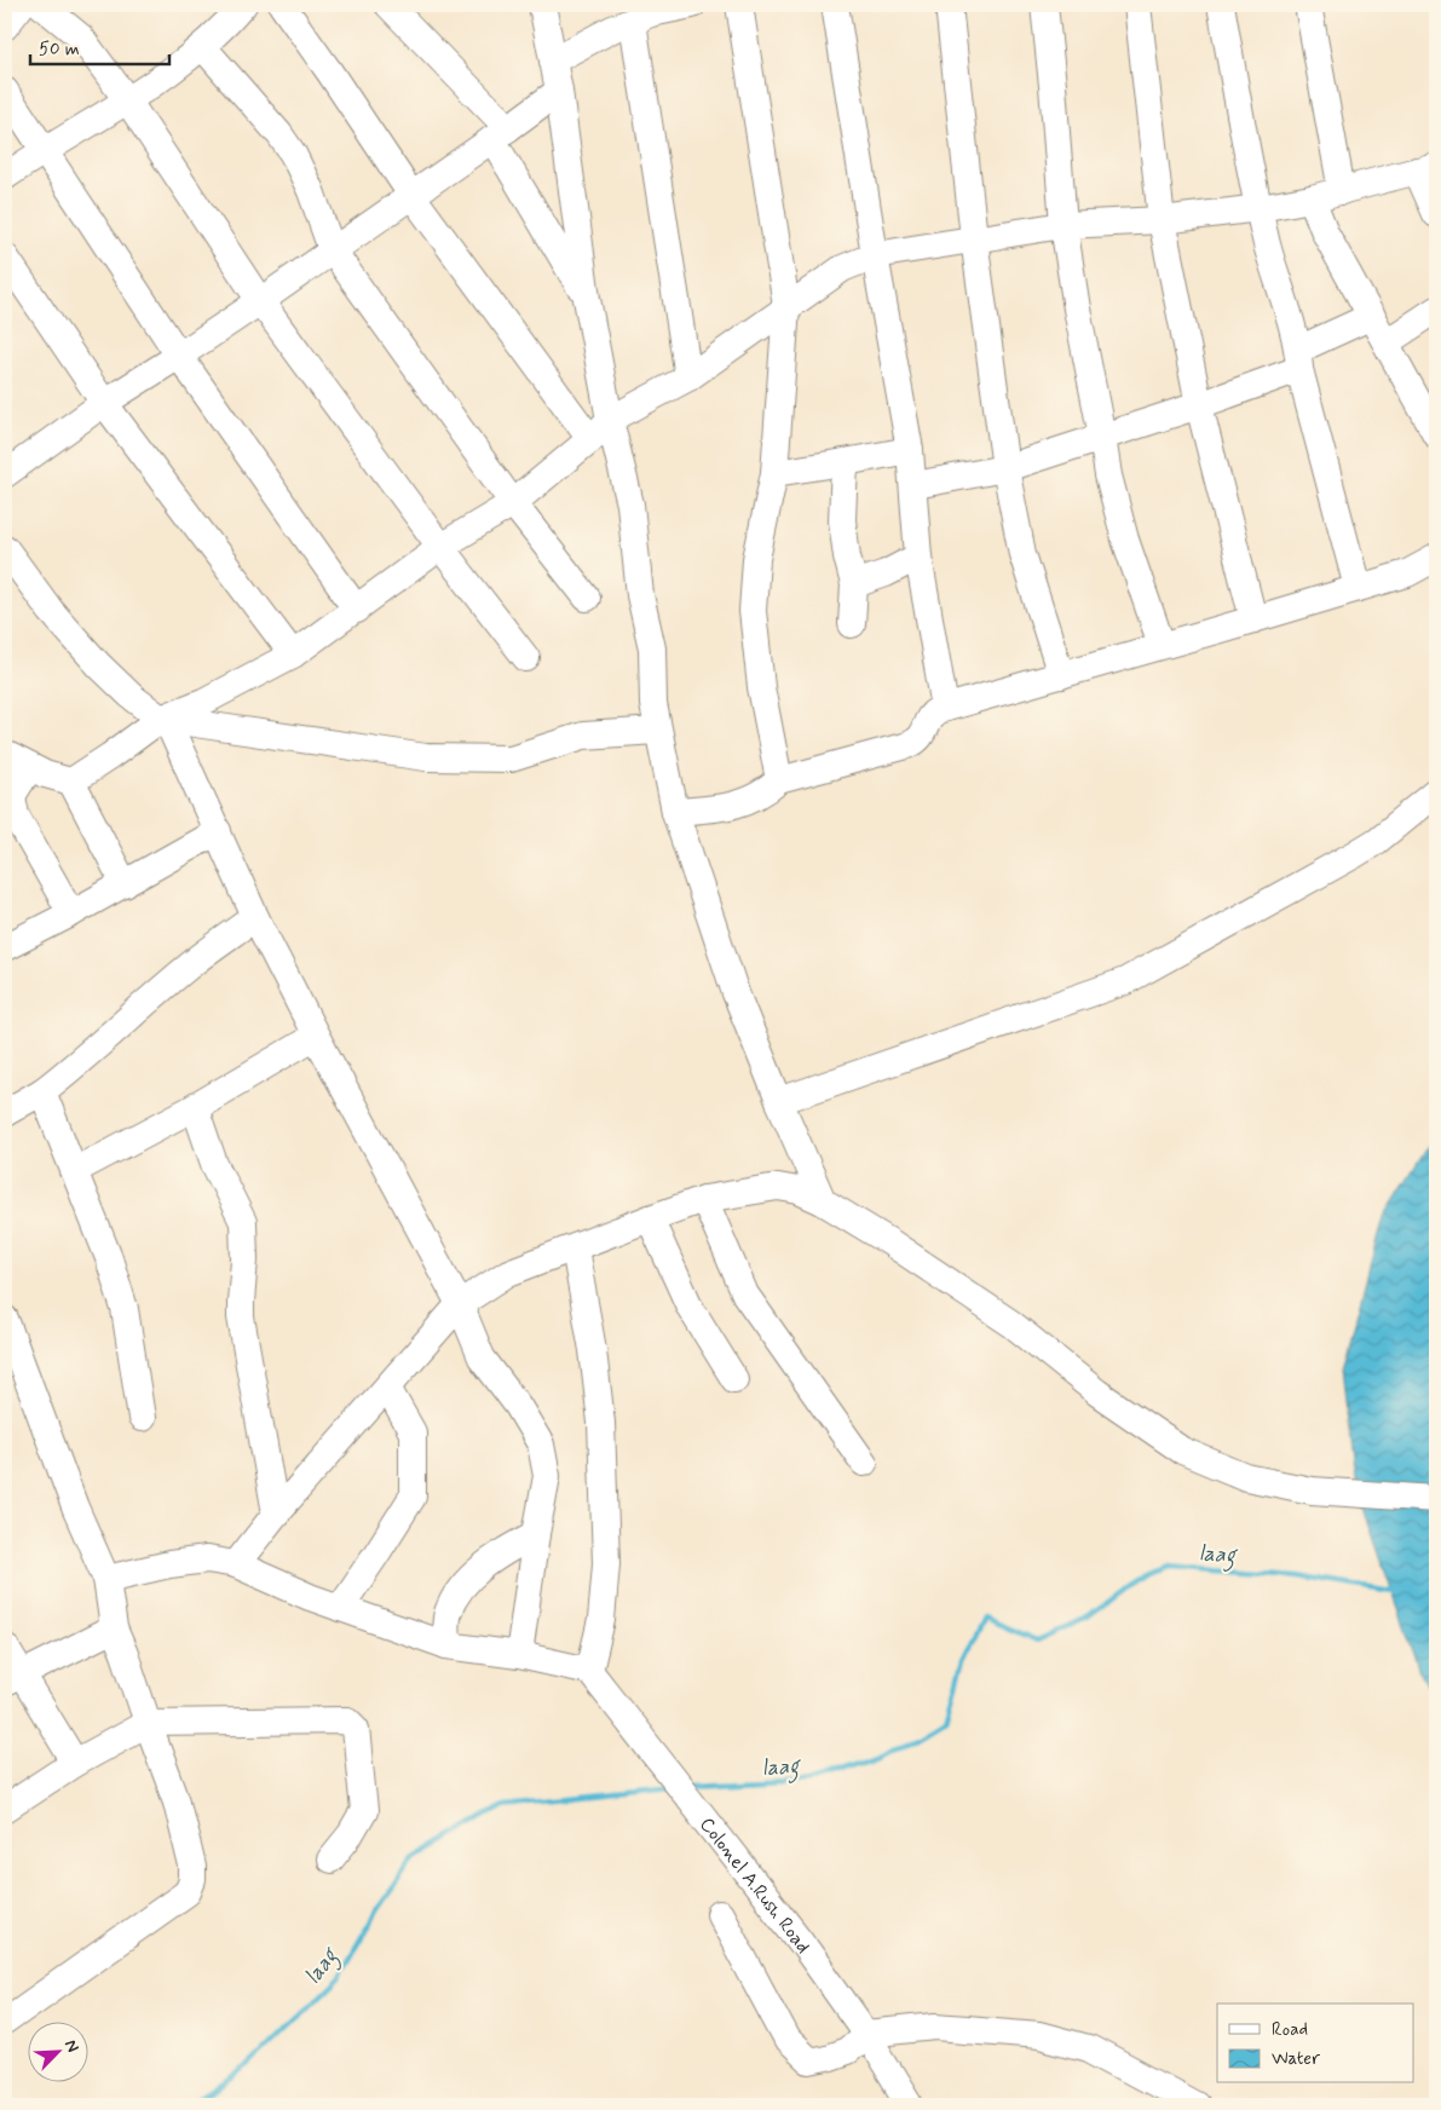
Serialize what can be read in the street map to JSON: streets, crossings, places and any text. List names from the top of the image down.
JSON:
{
  "streets": {
    "street": ["Colonel A.Rush Road"]
  },
  "water": ["laag"],
  "legend": ["Road", "Water"],
  "scale_bar": "50 m",
  "north": "top right"
}
